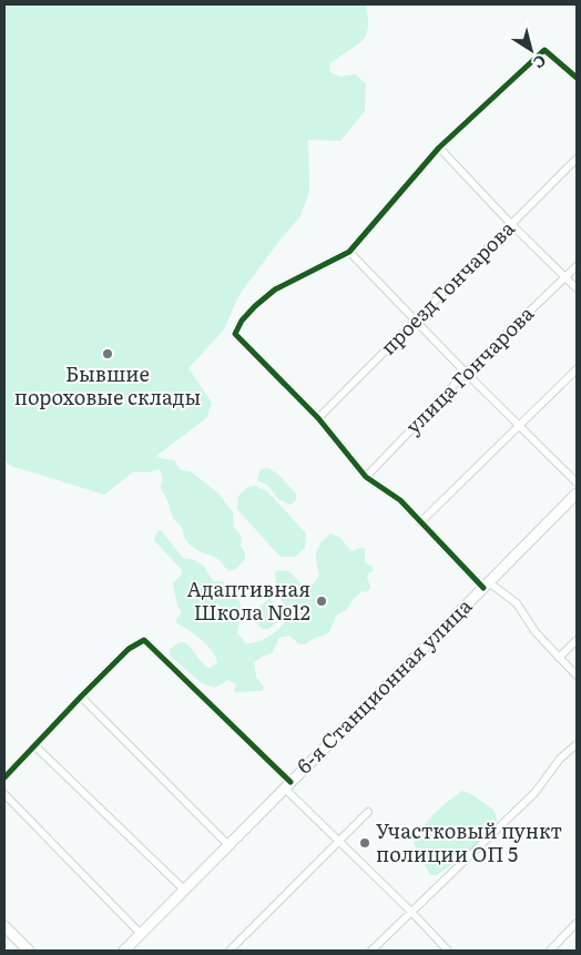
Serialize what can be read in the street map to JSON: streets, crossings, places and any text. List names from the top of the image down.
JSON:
{
  "streets": {
    "main road": ["6-я Станционная улица"],
    "street": ["проезд Гончарова", "улица Гончарова"]
  },
  "places": ["Бывшие пороховые склады", "Адаптивная Школа №12", "Участковый пункт полиции ОП 5"],
  "north": "bottom right"
}
